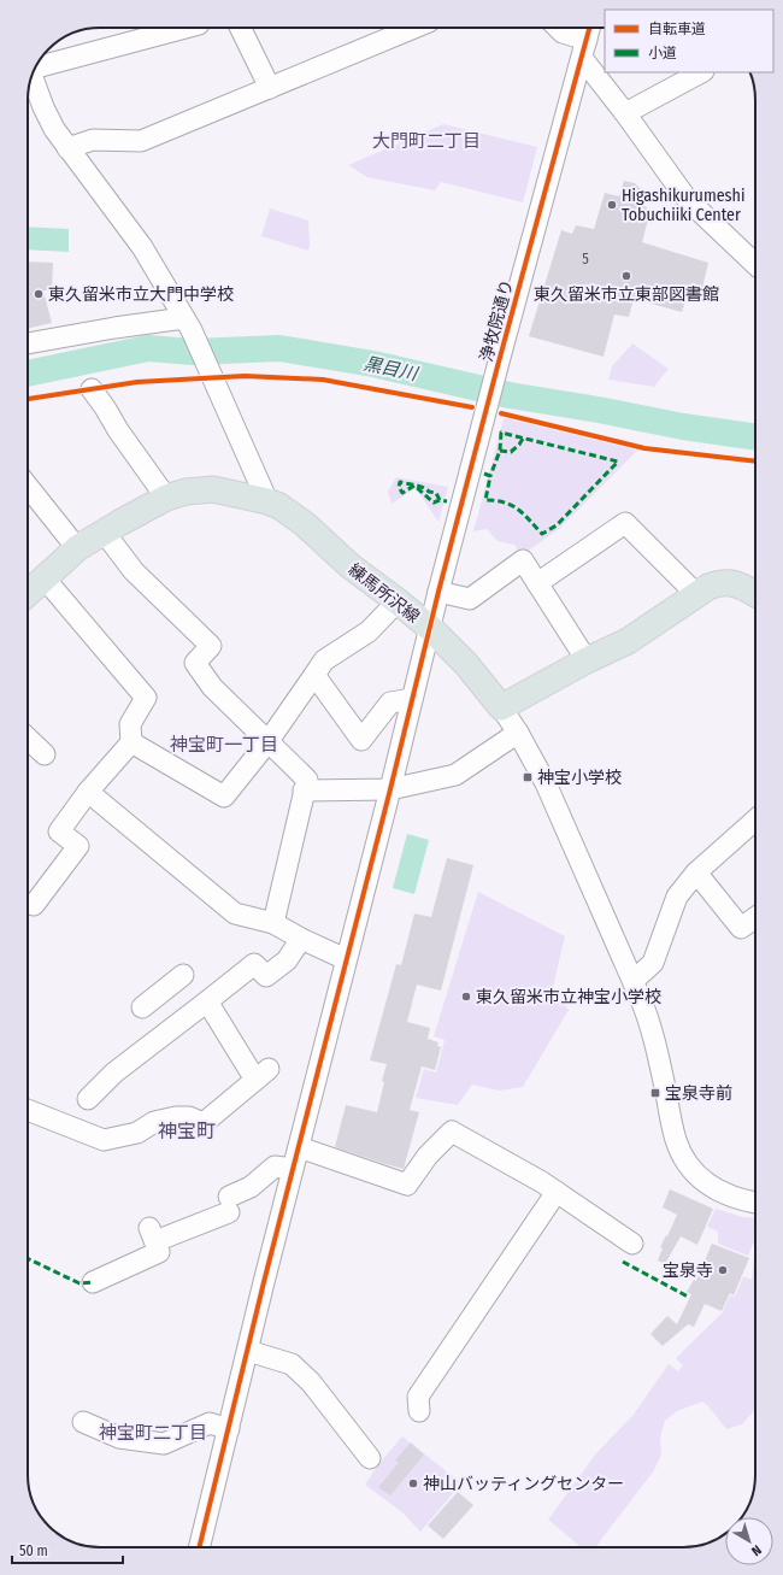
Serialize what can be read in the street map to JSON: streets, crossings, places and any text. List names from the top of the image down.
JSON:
{
  "streets": {
    "main road": ["練馬所沢線"],
    "street": ["浄牧院通り"]
  },
  "crossings": [
    ["浄牧院通り", "練馬所沢線"]
  ],
  "districts": [
    "大門町二丁目",
    "神宝町一丁目",
    "神宝町",
    "神宝町二丁目"
  ],
  "water": ["黒目川"],
  "places": {
    "other": [
      "Higashikurumeshi Tobuchiiki Center",
      "東久留米市立東部図書館",
      "東久留米市立大門中学校",
      "東久留米市立神宝小学校",
      "宝泉寺",
      "神山バッティングセンター"
    ],
    "transit": ["神宝小学校", "宝泉寺前"]
  },
  "house_numbers": ["5"],
  "legend": ["自転車道", "小道"],
  "scale_bar": "50 m",
  "north": "bottom right"
}
